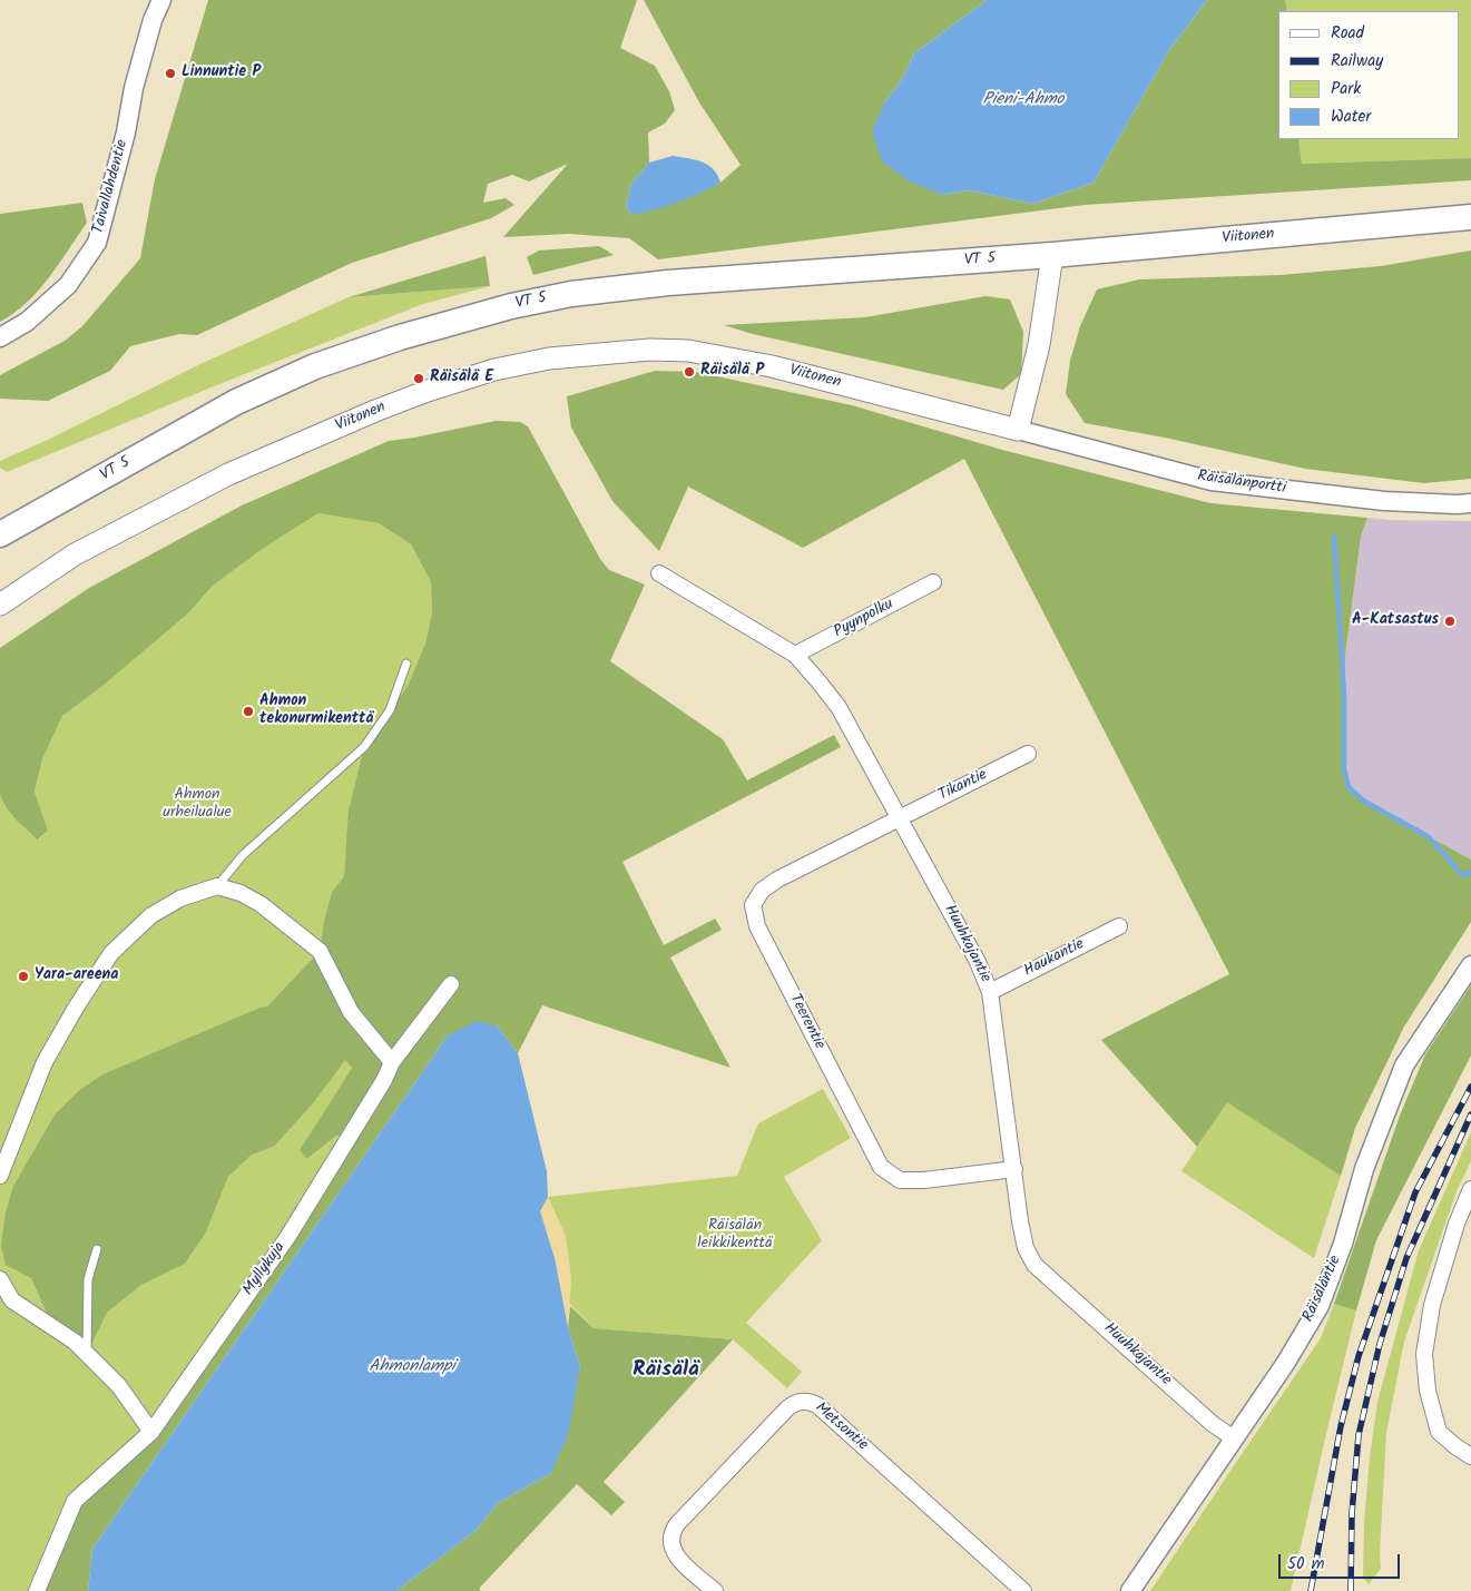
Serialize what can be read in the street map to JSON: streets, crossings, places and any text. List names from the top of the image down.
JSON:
{
  "streets": {
    "highway": ["Viitonen", "VT 5"],
    "street": [
      "Taivallahdentie",
      "Räisälänportti",
      "Pyynpolku",
      "Tikantie",
      "Huuhkajantie",
      "Haukantie",
      "Teerentie",
      "Myllykuja",
      "Räisäläntie",
      "Metsontie"
    ]
  },
  "crossings": [
    ["Viitonen", "VT 5"],
    ["Viitonen", "Räisälänportti"],
    ["Pyynpolku", "Huuhkajantie"],
    ["Tikantie", "Huuhkajantie"],
    ["Tikantie", "Teerentie"],
    ["Huuhkajantie", "Haukantie"],
    ["Huuhkajantie", "Teerentie"],
    ["Huuhkajantie", "Räisäläntie"]
  ],
  "districts": ["Räisälä"],
  "water": ["Pieni-Ahmo", "Ahmonlampi"],
  "parks": ["Ahmon urheilualue", "Räisälän leikkikenttä"],
  "places": [
    "Linnuntie P",
    "Räisälä P",
    "Räisälä E",
    "A-Katsastus",
    "Ahmon tekonurmikenttä",
    "Yara-areena"
  ],
  "legend": [
    "Road",
    "Railway",
    "Park",
    "Water"
  ],
  "scale_bar": "50 m"
}
